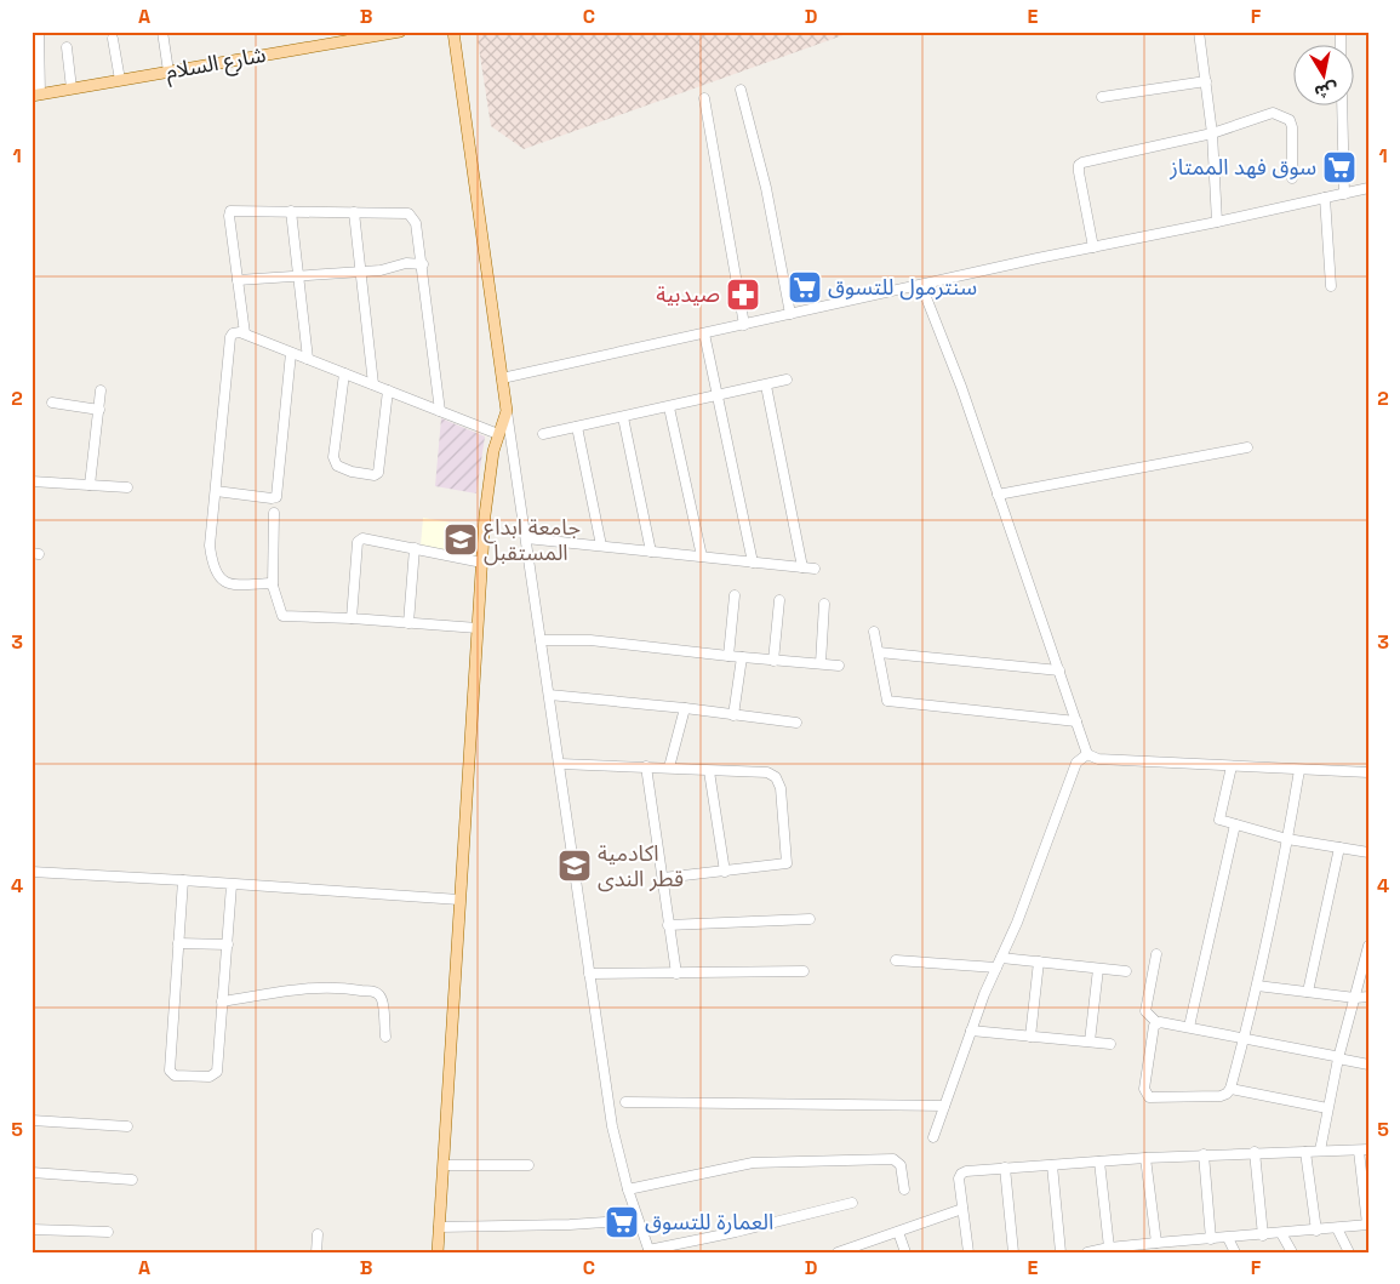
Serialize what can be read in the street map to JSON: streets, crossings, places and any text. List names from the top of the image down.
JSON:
{
  "streets": {
    "main road": ["شارع السلام"]
  },
  "places": {
    "supermarket": ["سوق فهد الممتاز", "سنترمول للتسوق", "العمارة للتسوق"],
    "pharmacy": ["صيدبية"],
    "school or university": ["جامعة ابداع المستقبل", "اكادمية قطر الندى"]
  },
  "north": "bottom",
  "grid": {
    "columns": [
      "A",
      "B",
      "C",
      "D",
      "E",
      "F"
    ],
    "rows": [
      "1",
      "2",
      "3",
      "4",
      "5"
    ]
  }
}
